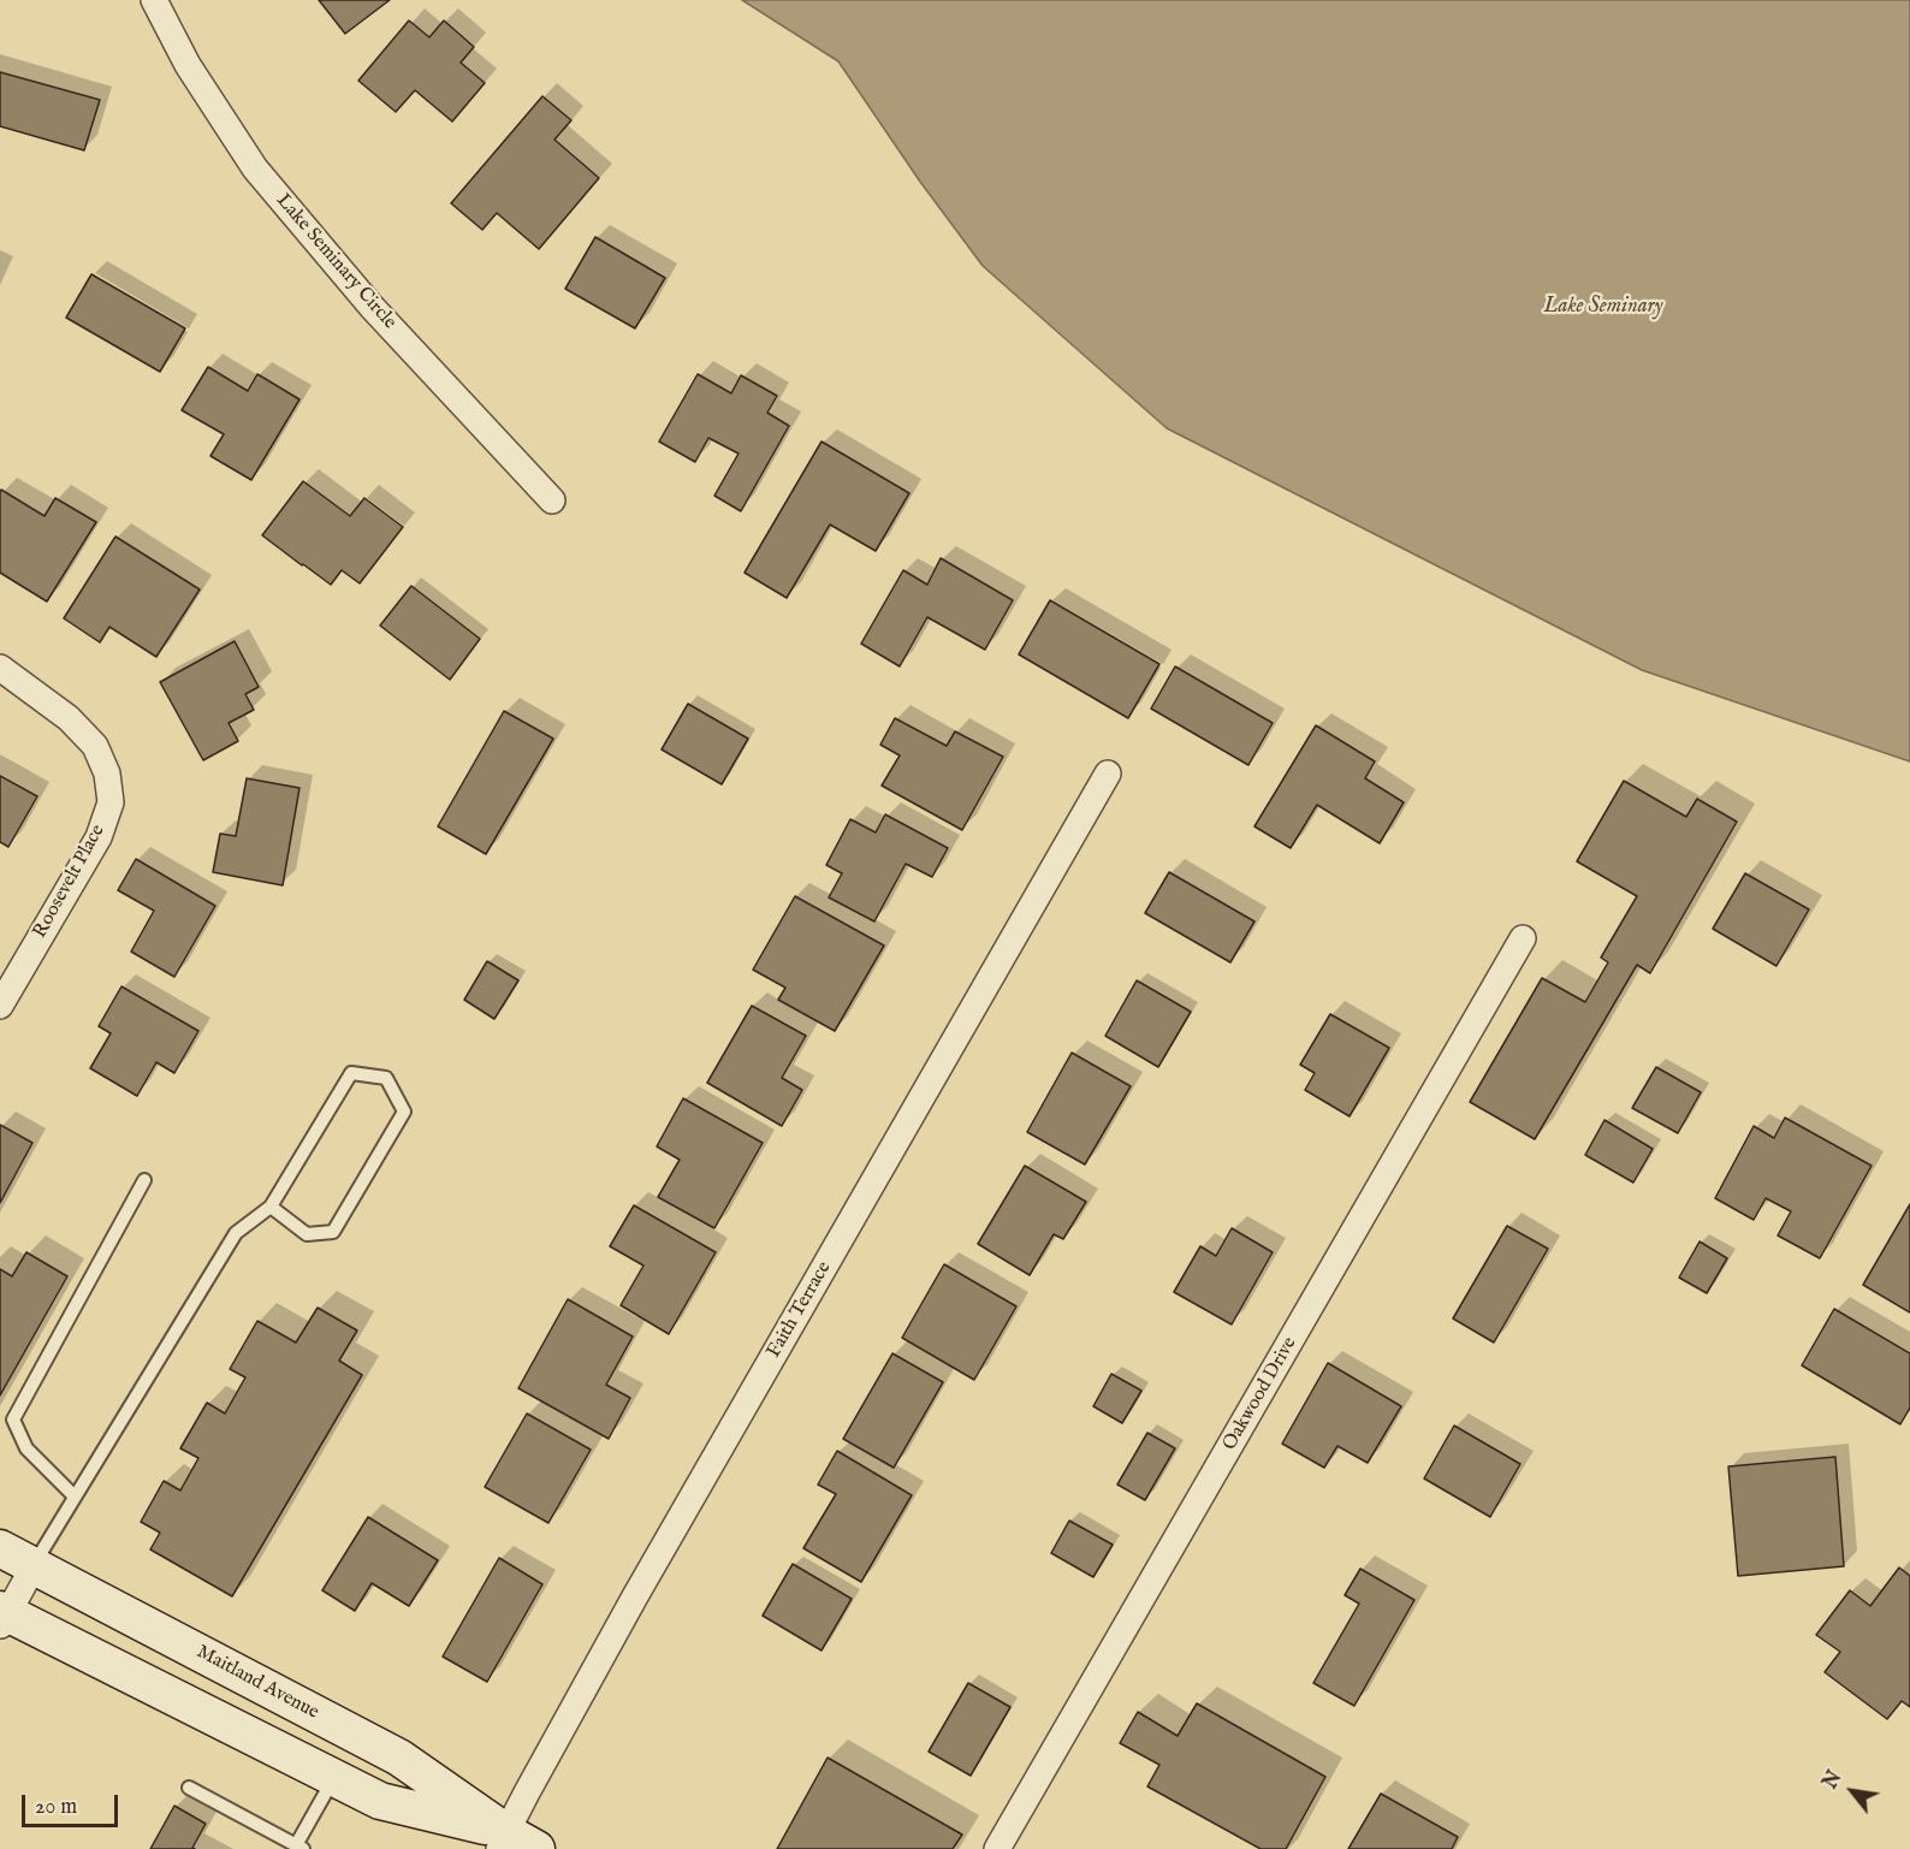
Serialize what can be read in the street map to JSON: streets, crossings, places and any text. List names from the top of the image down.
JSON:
{
  "streets": {
    "main road": ["Maitland Avenue"],
    "street": [
      "Lake Seminary Circle",
      "Roosevelt Place",
      "Faith Terrace",
      "Oakwood Drive"
    ]
  },
  "crossings": [
    ["Faith Terrace", "Maitland Avenue"]
  ],
  "water": ["Lake Seminary"],
  "scale_bar": "20 m",
  "north": "top left"
}
